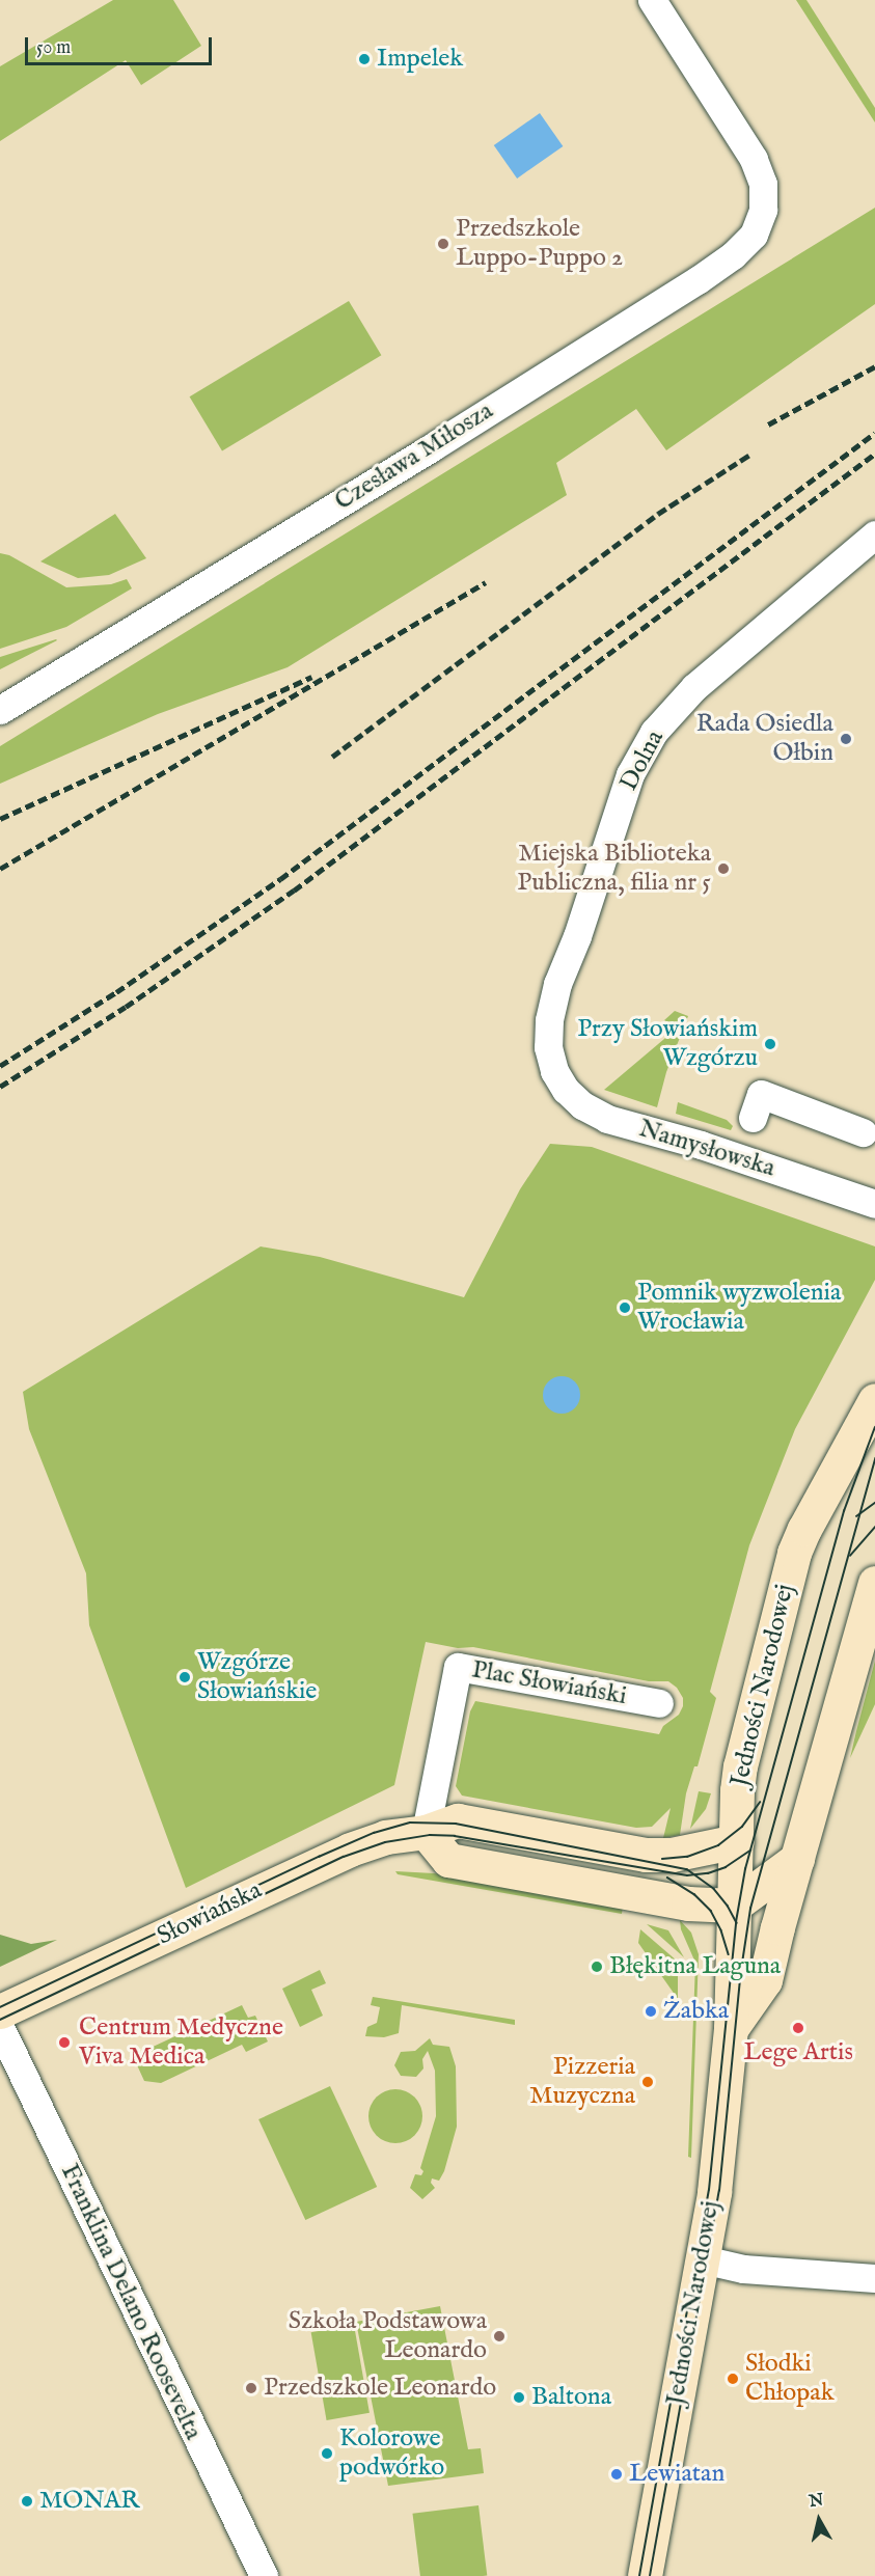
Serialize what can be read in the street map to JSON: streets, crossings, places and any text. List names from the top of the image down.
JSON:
{
  "streets": {
    "street": [
      "Czesława Miłosza",
      "Dolna",
      "Namysłowska",
      "Plac Słowiański",
      "Jedności Narodowej",
      "Słowiańska",
      "Franklina Delano Roosevelta"
    ]
  },
  "crossings": [
    ["Dolna", "Namysłowska"],
    ["Plac Słowiański", "Słowiańska"],
    ["Jedności Narodowej", "Słowiańska"]
  ],
  "places": [
    "Impelek",
    "Przedszkole Luppo-Puppo 2",
    "Rada Osiedla Ołbin",
    "Miejska Biblioteka Publiczna, filia nr 5",
    "Przy Słowiańskim Wzgórzu",
    "Pomnik wyzwolenia Wrocławia",
    "Wzgórze Słowiańskie",
    "Błękitna Laguna",
    "Żabka",
    "Lege Artis",
    "Centrum Medyczne Viva Medica",
    "Pizzeria Muzyczna",
    "Szkoła Podstawowa Leonardo",
    "Słodki Chłopak",
    "Przedszkole Leonardo",
    "Baltona",
    "Kolorowe podwórko",
    "Lewiatan",
    "MONAR"
  ],
  "scale_bar": "50 m",
  "north": "top"
}
